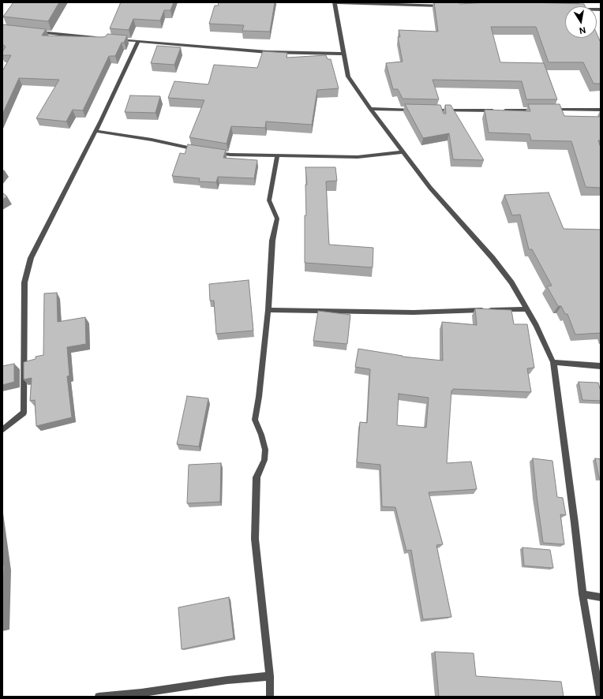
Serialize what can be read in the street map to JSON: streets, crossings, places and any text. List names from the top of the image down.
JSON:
{
  "north": "bottom"
}
